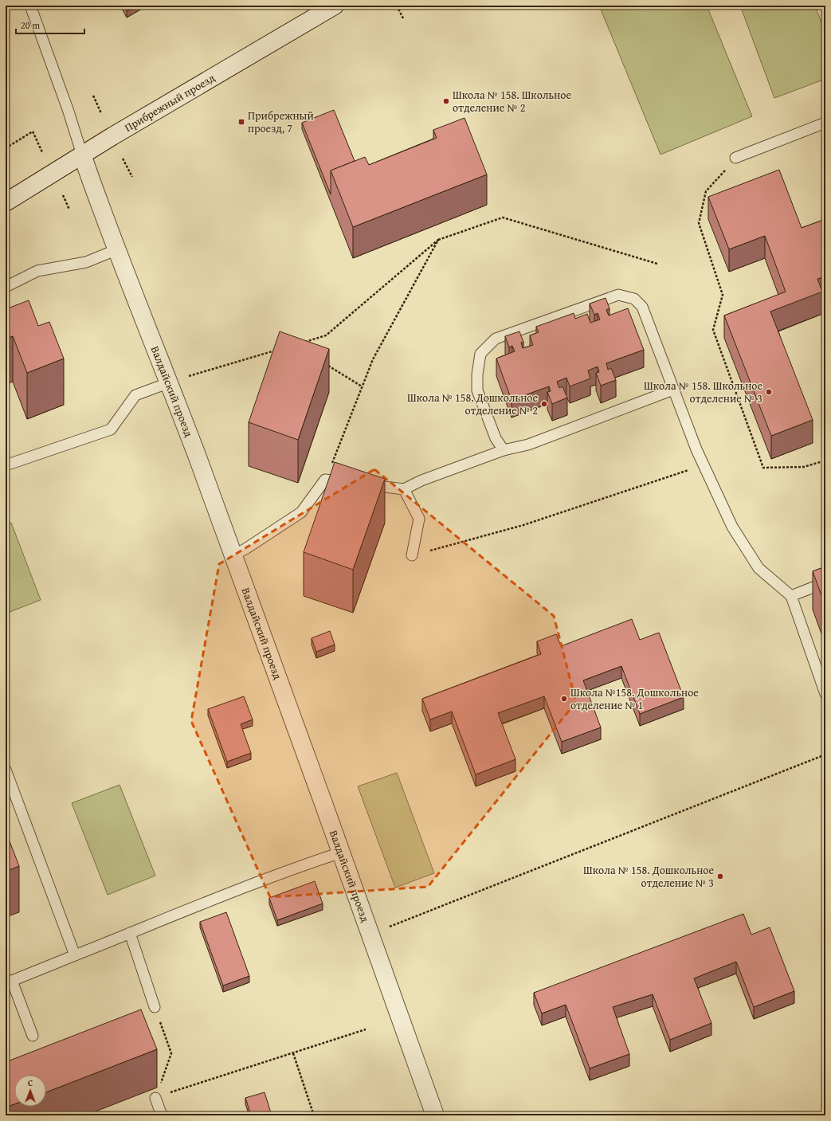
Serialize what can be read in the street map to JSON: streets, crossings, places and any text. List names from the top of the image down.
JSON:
{
  "streets": {
    "street": ["Прибрежный проезд", "Валдайский проезд"]
  },
  "crossings": [
    ["Прибрежный проезд", "Валдайский проезд"]
  ],
  "places": {
    "other": [
      "Школа № 158. Школьное отделение № 2",
      "Школа № 158. Школьное отделение № 3",
      "Школа № 158. Дошкольное отделение № 2",
      "Школа №158. Дошкольное отделение № 1",
      "Школа № 158. Дошкольное отделение № 3"
    ],
    "transit": ["Прибрежный проезд, 7"]
  },
  "scale_bar": "20 m",
  "north": "top"
}
